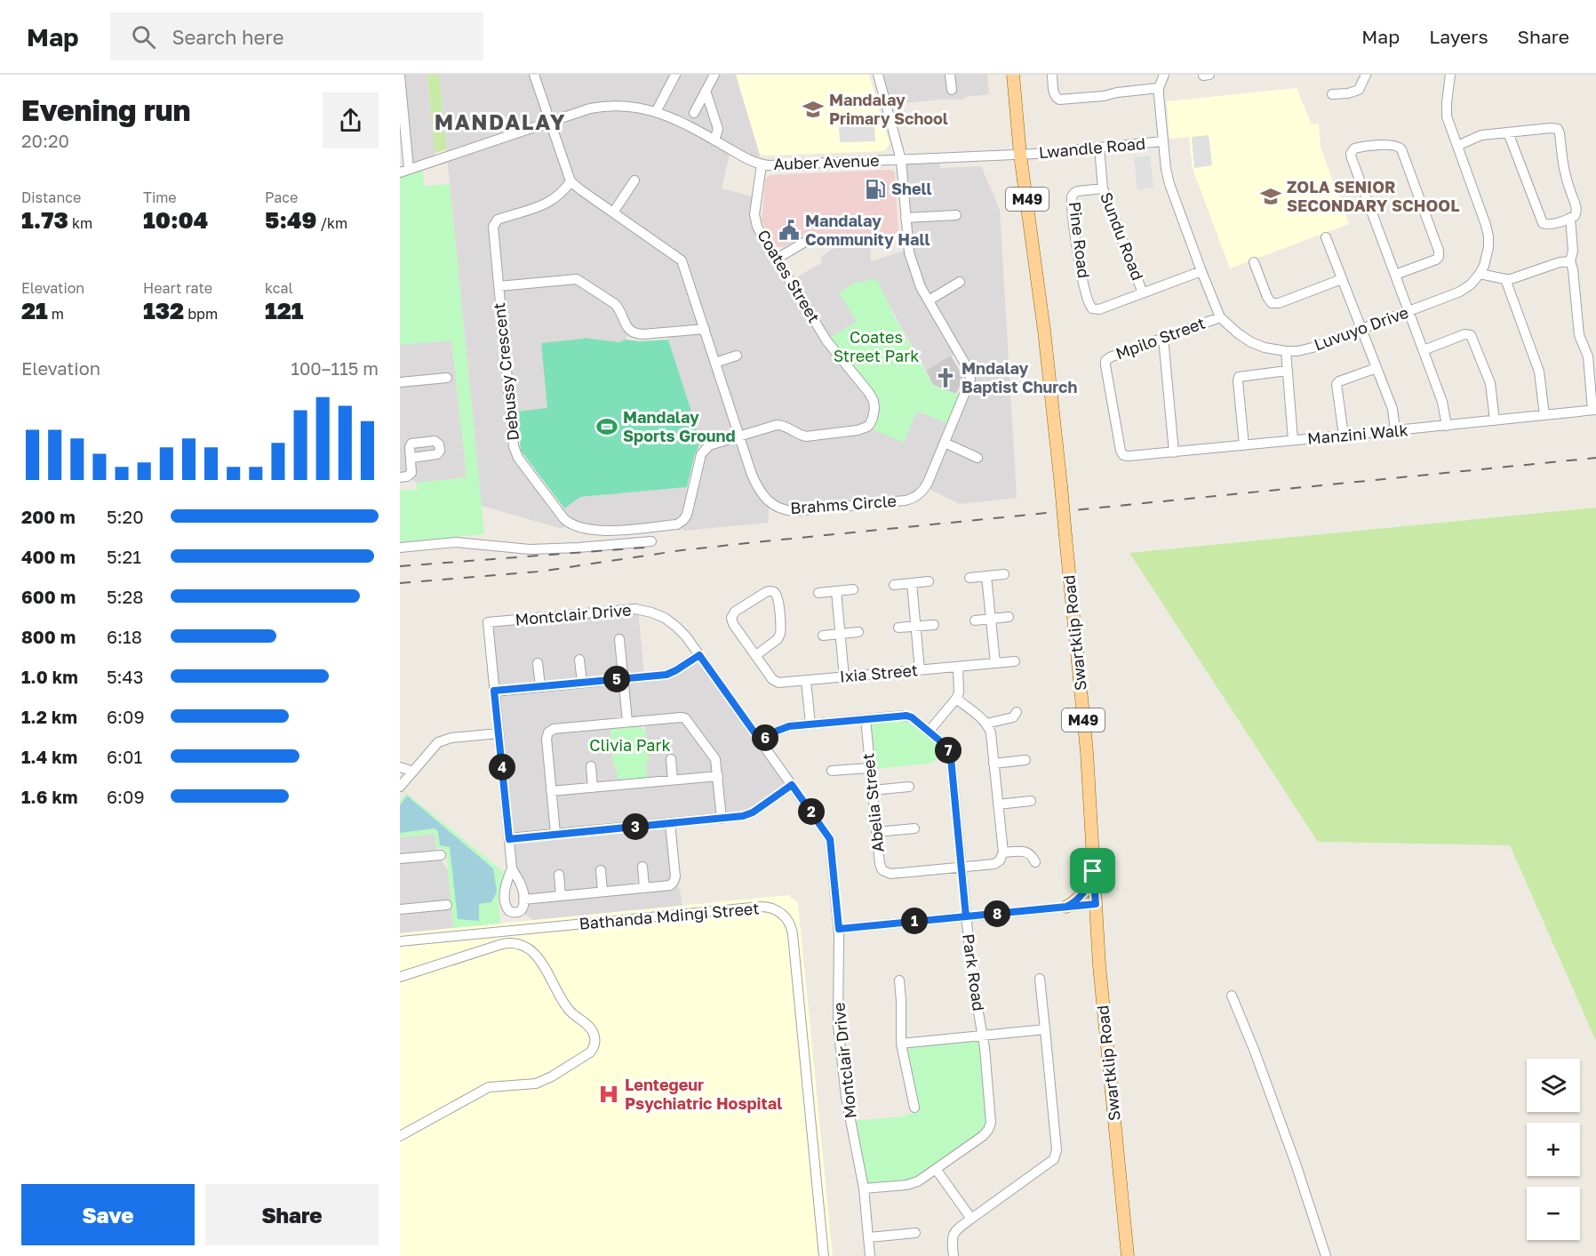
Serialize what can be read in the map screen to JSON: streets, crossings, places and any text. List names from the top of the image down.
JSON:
{
  "streets": {
    "main road": ["M49", "Swartklip Road"],
    "street": [
      "Lwandle Road",
      "Auber Avenue",
      "Sundu Road",
      "Pine Road",
      "Coates Street",
      "Luvuyo Drive",
      "Mpilo Street",
      "Debussy Crescent",
      "Manzini Walk",
      "Brahms Circle",
      "Montclair Drive",
      "Ixia Street",
      "Abelia Street",
      "Bathanda Mdingi Street",
      "Park Road"
    ]
  },
  "crossings": [
    ["Lwandle Road", "Auber Avenue"],
    ["Lwandle Road", "Sundu Road"],
    ["Lwandle Road", "Luvuyo Drive"],
    ["Lwandle Road", "Swartklip Road"],
    ["Auber Avenue", "Coates Street"],
    ["Auber Avenue", "Brahms Circle"],
    ["Auber Avenue", "Swartklip Road"],
    ["Sundu Road", "Pine Road"],
    ["Coates Street", "Debussy Crescent"],
    ["Coates Street", "Brahms Circle"],
    ["Luvuyo Drive", "Mpilo Street"],
    ["Mpilo Street", "Manzini Walk"],
    ["Debussy Crescent", "Brahms Circle"],
    ["Montclair Drive", "Park Road"],
    ["Abelia Street", "Park Road"]
  ],
  "districts": ["MANDALAY"],
  "parks": ["Coates Street Park", "Clivia Park"],
  "places": {
    "school or university": ["Mandalay Primary School", "ZOLA SENIOR SECONDARY SCHOOL"],
    "fuel station": ["Shell"],
    "public building": ["Mandalay Community Hall"],
    "church": ["Mndalay Baptist Church"],
    "sports": ["Mandalay Sports Ground"],
    "hospital": ["Lentegeur Psychiatric Hospital"]
  },
  "page": {
    "header": "Map",
    "search": "Search here",
    "nav": ["Map", "Layers", "Share"],
    "heading": ["Evening run", "20:20"],
    "stats": [
      ["Distance", "1.73 km"],
      ["Time", "10:04"],
      ["Pace", "5:49 /km"],
      ["Elevation", "21 m"],
      ["Heart rate", "132 bpm"],
      ["kcal", "121"]
    ],
    "chart": ["Elevation", "100–115 m"],
    "list": [
      {
        "name": "200 m",
        "note": "5:20"
      },
      {
        "name": "400 m",
        "note": "5:21"
      },
      {
        "name": "600 m",
        "note": "5:28"
      },
      {
        "name": "800 m",
        "note": "6:18"
      },
      {
        "name": "1.0 km",
        "note": "5:43"
      },
      {
        "name": "1.2 km",
        "note": "6:09"
      },
      {
        "name": "1.4 km",
        "note": "6:01"
      },
      {
        "name": "1.6 km",
        "note": "6:09"
      }
    ],
    "pins": [
      "5",
      "6",
      "7",
      "4",
      "2",
      "3",
      "8",
      "1"
    ],
    "map_buttons": ["+", "−"],
    "buttons": ["Save", "Share"]
  }
}
